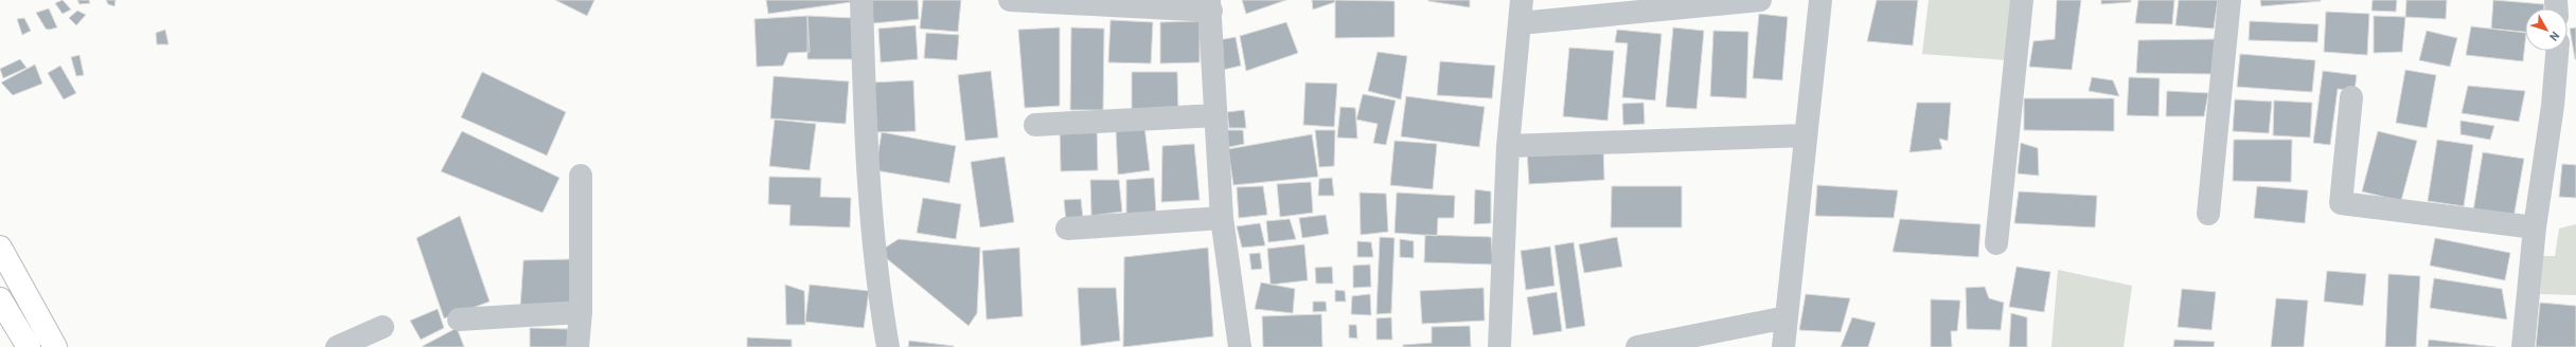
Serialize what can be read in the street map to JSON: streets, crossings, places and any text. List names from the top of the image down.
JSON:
{
  "north": "bottom right"
}
